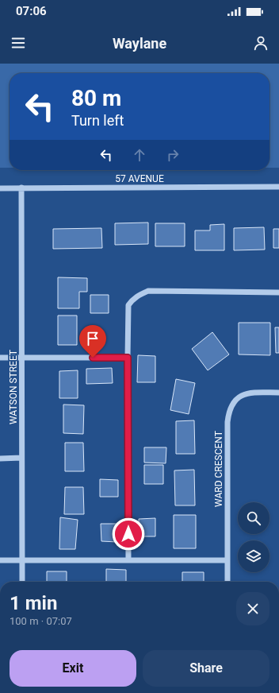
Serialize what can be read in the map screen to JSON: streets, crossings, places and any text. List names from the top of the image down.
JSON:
{
  "streets": {
    "street": ["57 AVENUE", "WATSON STREET", "WARD CRESCENT"]
  },
  "crossings": [
    ["57 AVENUE", "WATSON STREET"]
  ],
  "page": {
    "status": "07:06",
    "header": "Waylane",
    "turn": ["80 m", "Turn left"],
    "heading": ["1 min", "100 m · 07:07"],
    "buttons": ["Exit", "Share"]
  }
}
